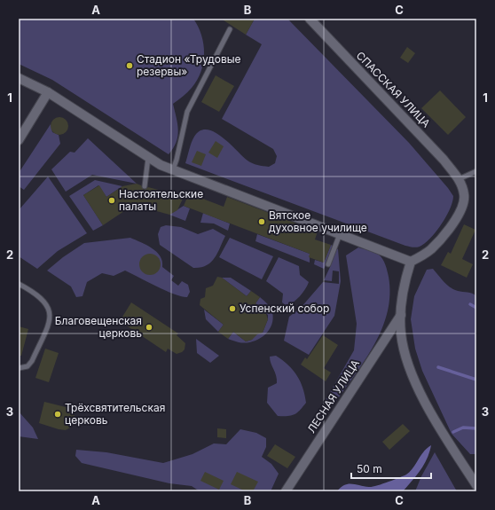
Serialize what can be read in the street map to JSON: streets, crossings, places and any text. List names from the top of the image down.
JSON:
{
  "streets": {
    "street": ["СПАССКАЯ УЛИЦА", "ЛЕСНАЯ УЛИЦА"]
  },
  "places": [
    "Стадион «Трудовые резервы»",
    "Настоятельские палаты",
    "Вятское духовное училище",
    "Успенский собор",
    "Благовещенская церковь",
    "Трёхсвятительская церковь"
  ],
  "scale_bar": "50 m",
  "grid": {
    "columns": ["A", "B", "C"],
    "rows": ["1", "2", "3"]
  }
}
